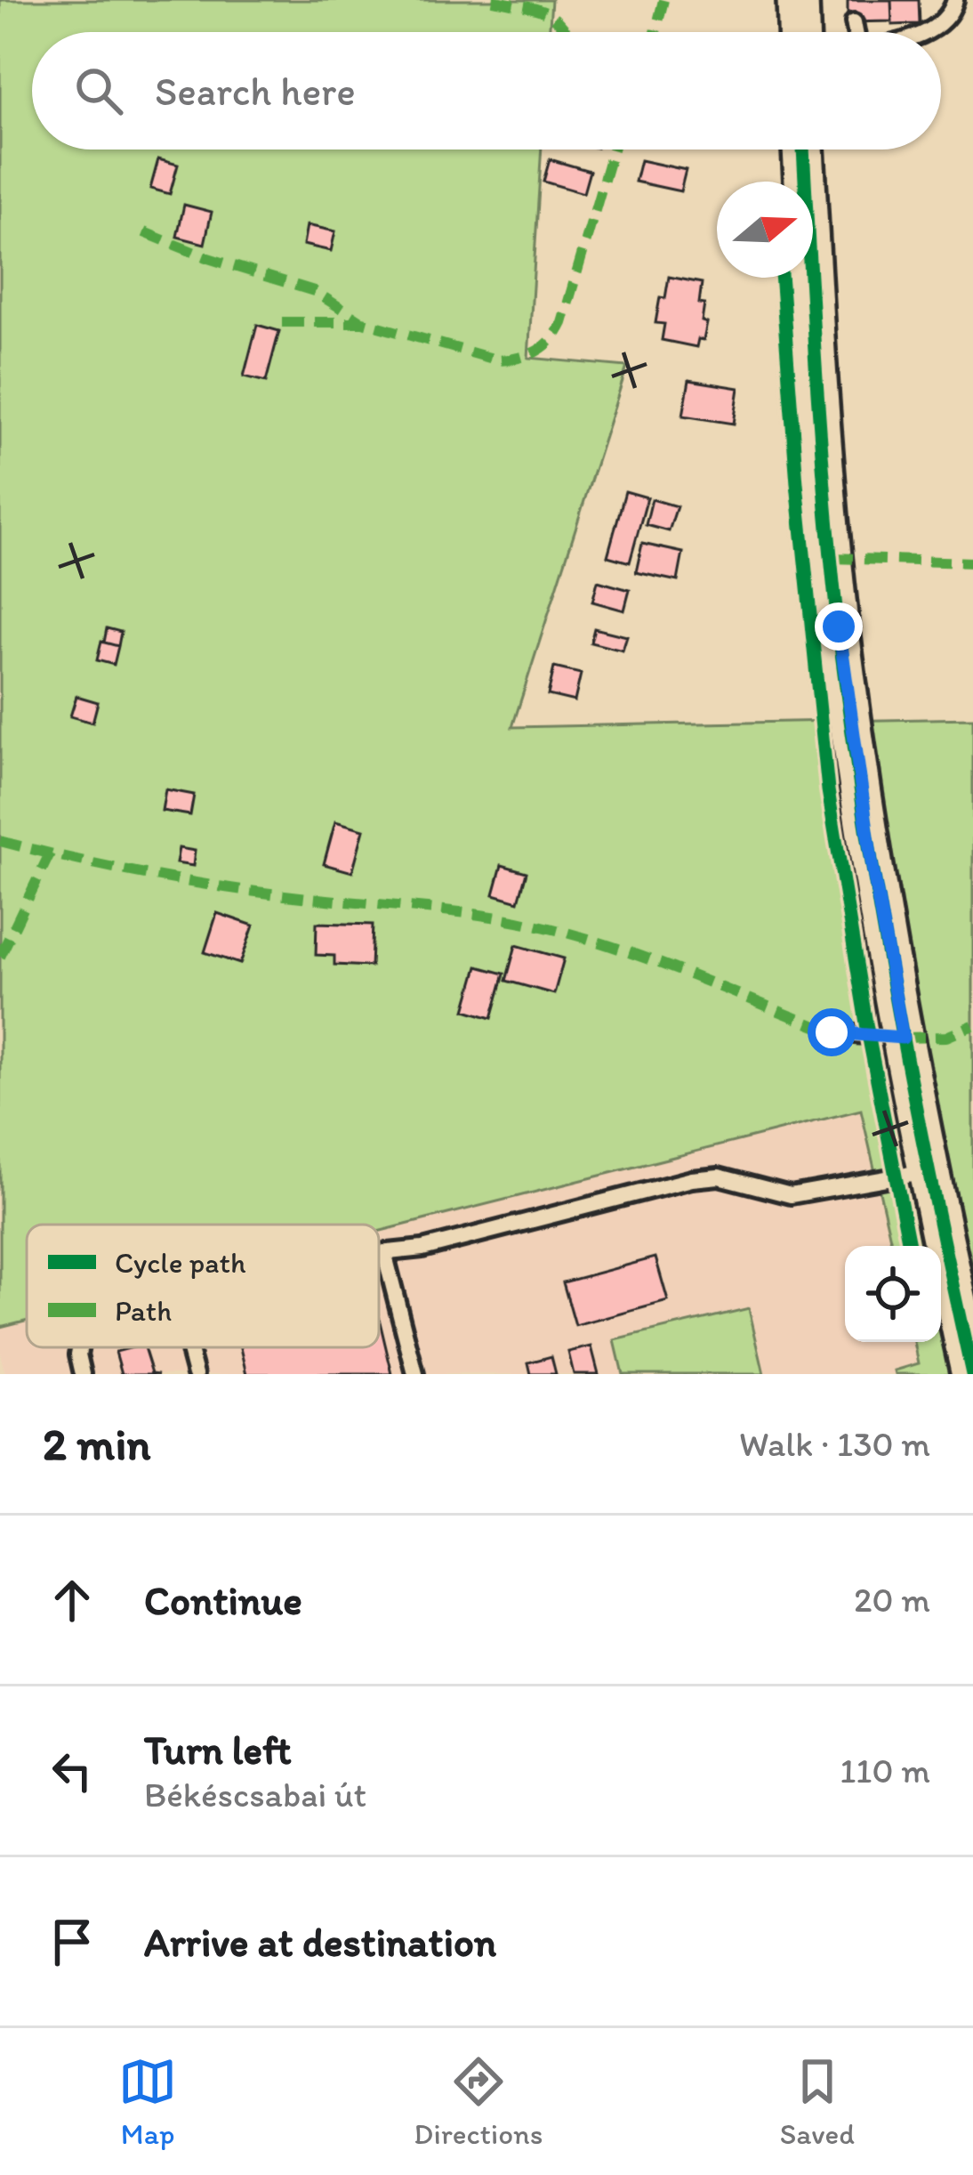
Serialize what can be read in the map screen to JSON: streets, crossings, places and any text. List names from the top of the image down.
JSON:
{
  "legend": ["Cycle path", "Path"],
  "north": "right",
  "page": {
    "search": "Search here",
    "heading": ["2 min", "Walk · 130 m"],
    "list": [
      ["Continue", "20 m"],
      ["Turn left", "Békéscsabai út", "110 m"],
      "Arrive at destination"
    ],
    "nav": ["Map", "Directions", "Saved"]
  }
}
